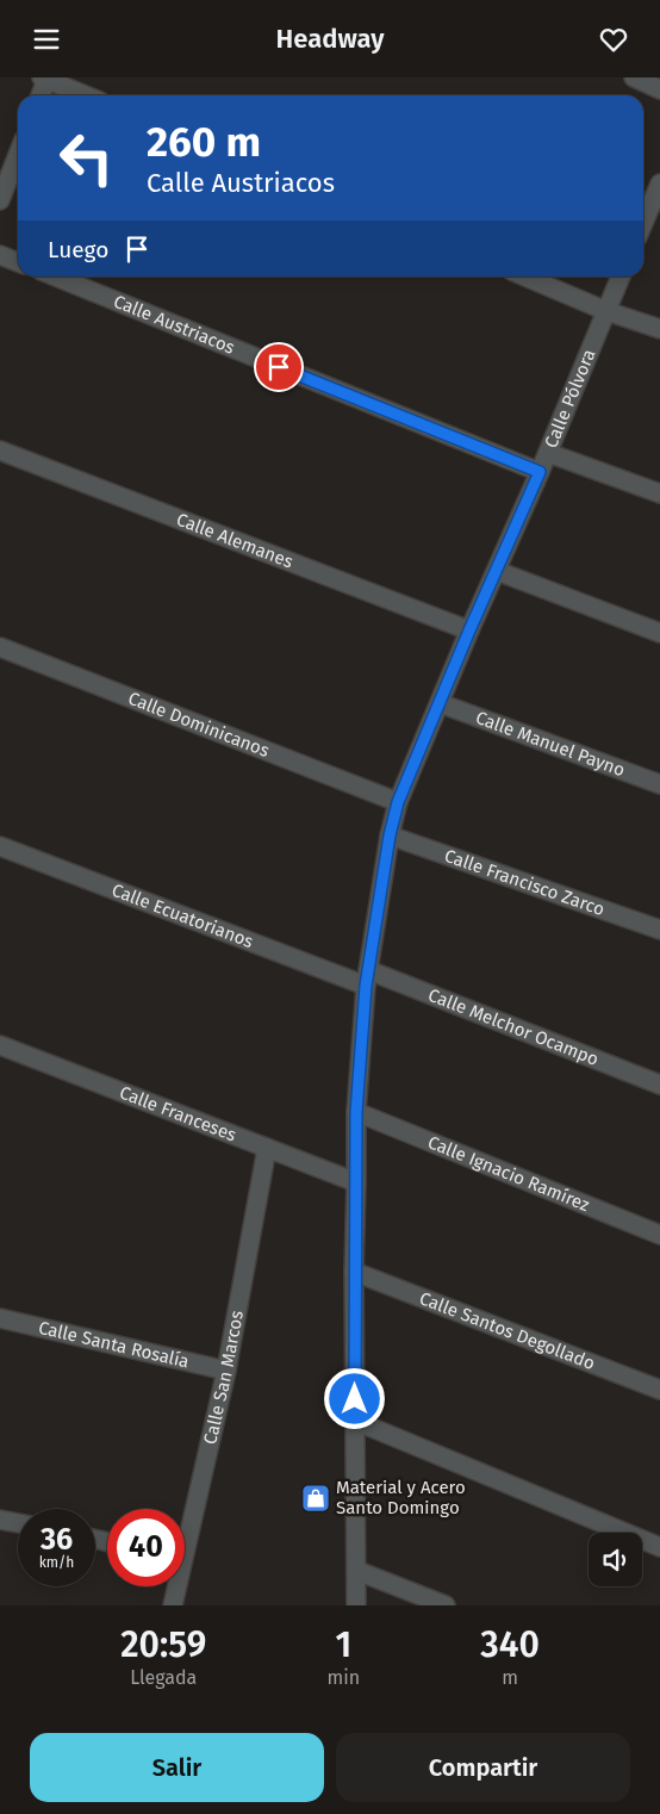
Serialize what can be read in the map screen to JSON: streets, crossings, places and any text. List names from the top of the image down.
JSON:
{
  "streets": {
    "street": [
      "Calle Austriacos",
      "Calle Pólvora",
      "Calle Alemanes",
      "Calle Dominicanos",
      "Calle Manuel Payno",
      "Calle Francisco Zarco",
      "Calle Ecuatorianos",
      "Calle Melchor Ocampo",
      "Calle Franceses",
      "Calle Ignacio Ramírez",
      "Calle Santos Degollado",
      "Calle Santa Rosalía",
      "Calle San Marcos"
    ]
  },
  "crossings": [
    ["Calle Austriacos", "Calle Pólvora"],
    ["Calle Pólvora", "Calle Alemanes"],
    ["Calle Pólvora", "Calle Dominicanos"],
    ["Calle Pólvora", "Calle Manuel Payno"],
    ["Calle Pólvora", "Calle Francisco Zarco"],
    ["Calle Pólvora", "Calle Ecuatorianos"],
    ["Calle Pólvora", "Calle Melchor Ocampo"],
    ["Calle Pólvora", "Calle Franceses"],
    ["Calle Pólvora", "Calle Ignacio Ramírez"],
    ["Calle Pólvora", "Calle Santos Degollado"],
    ["Calle Ecuatorianos", "Calle Melchor Ocampo"],
    ["Calle Franceses", "Calle San Marcos"],
    ["Calle Santa Rosalía", "Calle San Marcos"]
  ],
  "places": {
    "shop": ["Material y Acero Santo Domingo"]
  },
  "page": {
    "header": "Headway",
    "turn": ["260 m", "Calle Austriacos"],
    "then": "Luego",
    "speed": "36 km/h",
    "limit": "40",
    "eta": [
      "20:59",
      "Llegada",
      "1",
      "min",
      "340",
      "m"
    ],
    "buttons": ["Salir", "Compartir"]
  }
}
